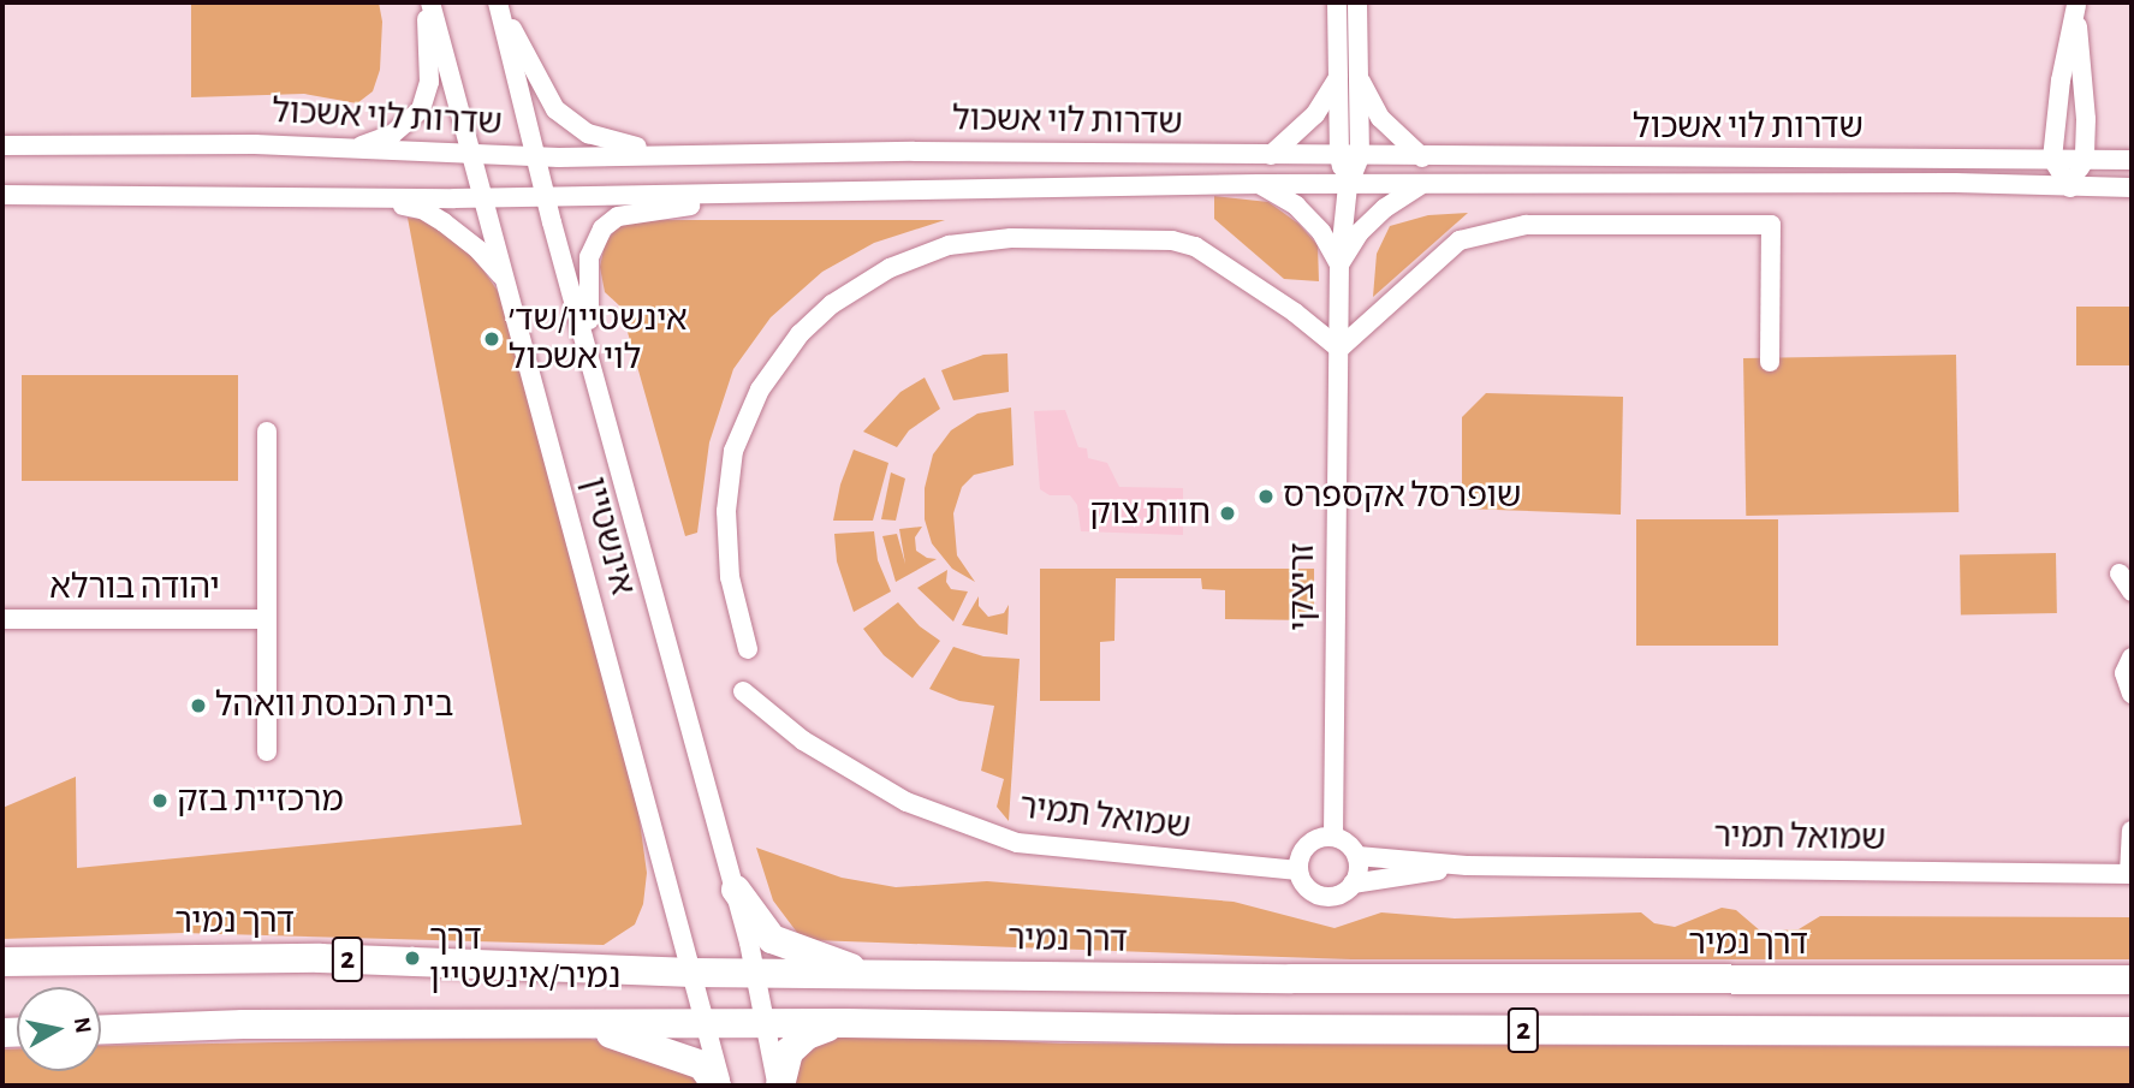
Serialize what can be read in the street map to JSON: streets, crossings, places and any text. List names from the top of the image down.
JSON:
{
  "streets": {
    "highway": ["דרך נמיר", "2"],
    "street": [
      "שדרות לוי אשכול",
      "אינשטיין",
      "זריצקי",
      "יהודה בורלא",
      "שמואל תמיר"
    ]
  },
  "crossings": [
    ["שדרות לוי אשכול", "אינשטיין"],
    ["שדרות לוי אשכול", "זריצקי"],
    ["אינשטיין", "דרך נמיר"],
    ["אינשטיין", "2"],
    ["זריצקי", "שמואל תמיר"]
  ],
  "places": [
    "אינשטיין/שד׳ לוי אשכול",
    "שופרסל אקספרס",
    "חוות צוק",
    "בית הכנסת וואהל",
    "מרכזיית בזק",
    "דרך נמיר/אינשטיין"
  ],
  "north": "right"
}
